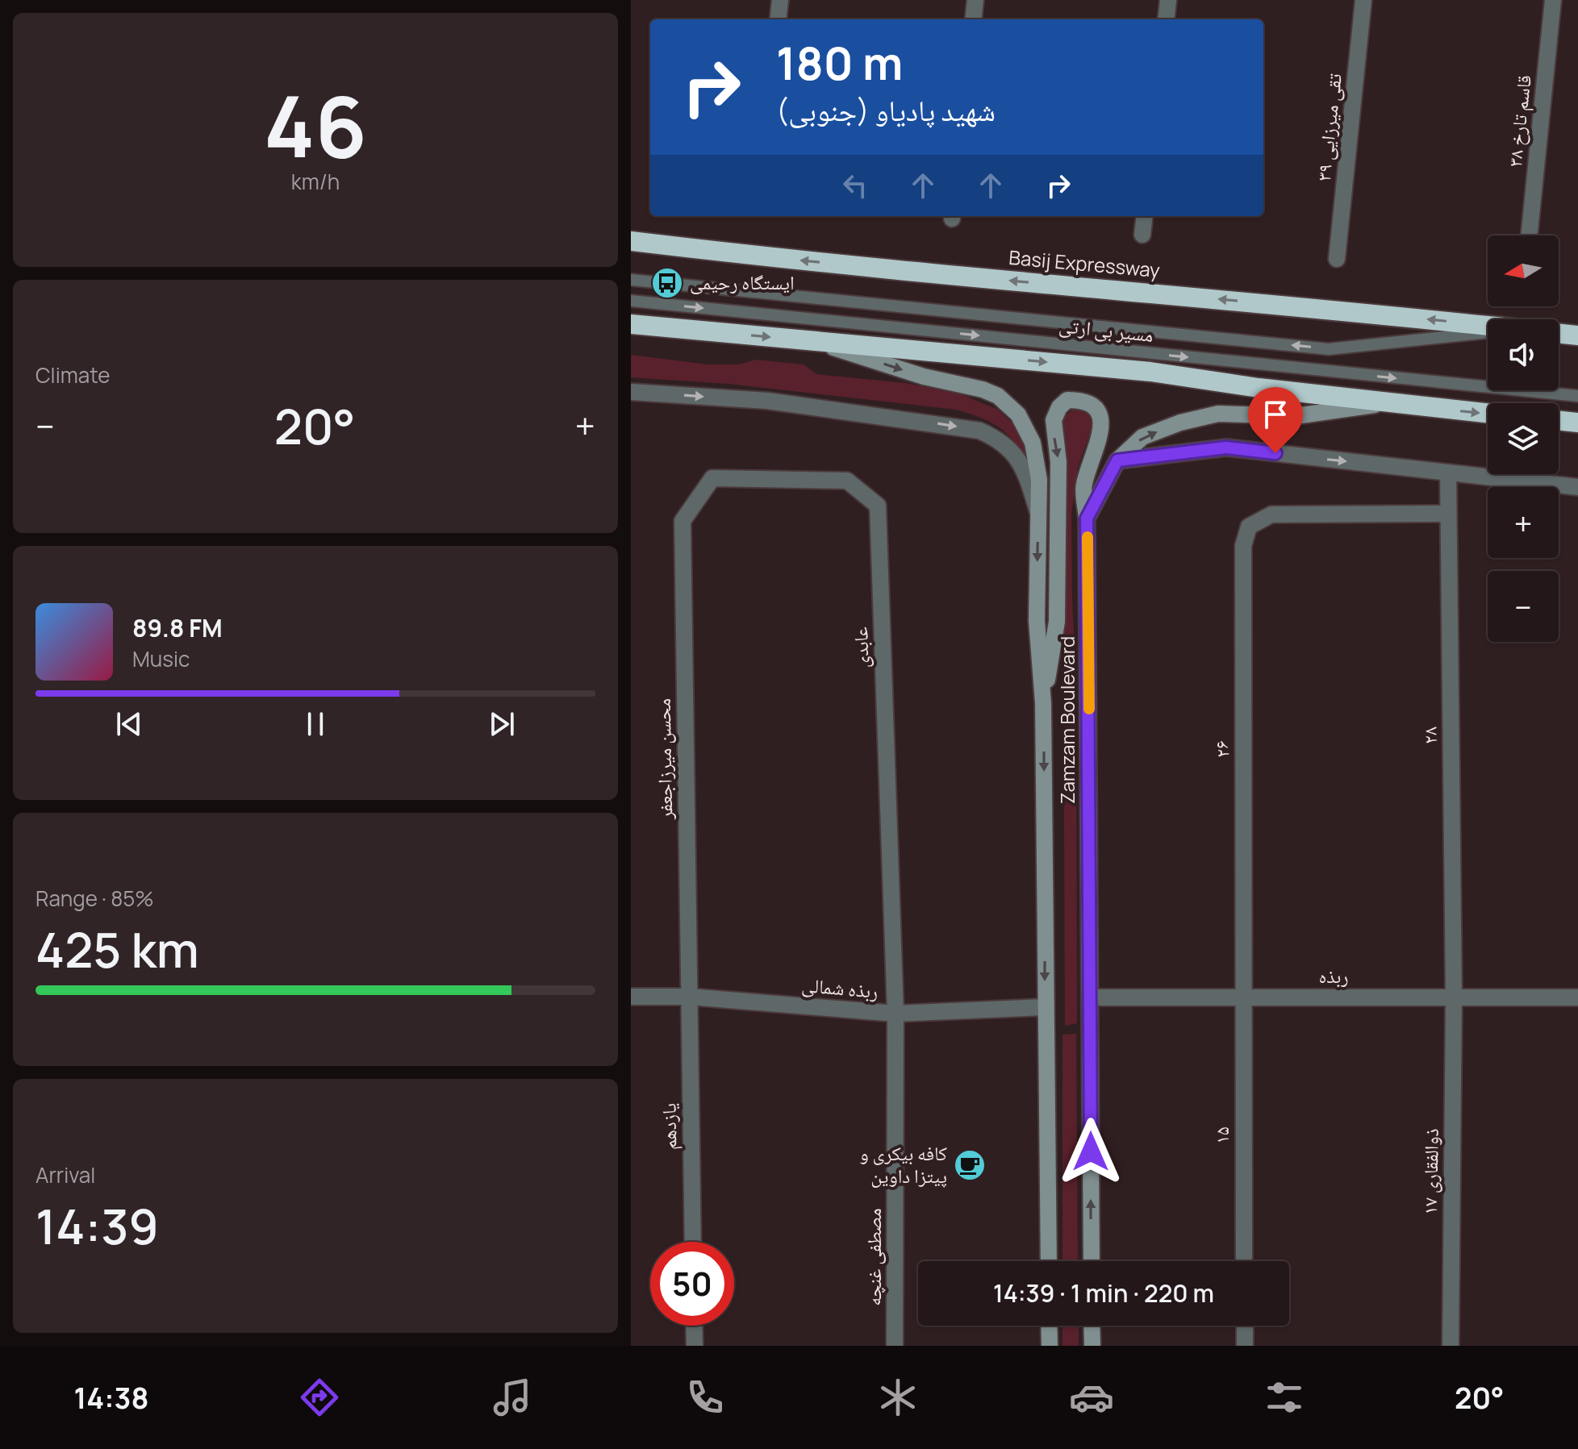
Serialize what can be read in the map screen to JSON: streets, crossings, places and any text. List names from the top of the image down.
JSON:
{
  "streets": {
    "highway": ["Basij Expressway"],
    "main road": ["Zamzam Boulevard"],
    "street": [
      "قاسم تارخ ۳۸",
      "تقی میرزایی ۳۹",
      "عابدی",
      "۲۸",
      "۲۶",
      "محسن میرزاجعفر",
      "ربذه",
      "ربذه شمالی",
      "یازدهم",
      "۱۵",
      "ذوالفقاری ۱۷",
      "مصطفی غنچه"
    ],
    "lane": ["مسیر بی ارتی"]
  },
  "crossings": [
    ["عابدی", "محسن میرزاجعفر"],
    ["عابدی", "ربذه شمالی"],
    ["عابدی", "مصطفی غنچه"],
    ["Zamzam Boulevard", "ربذه"],
    ["Zamzam Boulevard", "ربذه شمالی"],
    ["۲۸", "۲۶"],
    ["۲۸", "ربذه"],
    ["۲۸", "ذوالفقاری ۱۷"],
    ["۲۶", "ربذه"],
    ["۲۶", "۱۵"],
    ["محسن میرزاجعفر", "ربذه شمالی"],
    ["محسن میرزاجعفر", "یازدهم"],
    ["ربذه", "۱۵"],
    ["ربذه", "ذوالفقاری ۱۷"],
    ["ربذه شمالی", "یازدهم"],
    ["ربذه شمالی", "مصطفی غنچه"]
  ],
  "places": {
    "bus stop": ["ایستگاه رحیمی"],
    "cafe": ["کافه بیکری و پیتزا داوین"]
  },
  "north": "left",
  "page": {
    "tile": [
      ["46", "km/h"],
      "Climate",
      ["Range · 85%", "425 km"],
      ["Arrival", "14:39"]
    ],
    "turn": ["180 m", "شهید پادیاو (جنوبی)"],
    "map_buttons": ["+", "−"],
    "heat": ["−", "20°", "+"],
    "song": ["89.8 FM", "Music"],
    "limit": "50",
    "trip": "14:39 · 1 min · 220 m",
    "tabs": ["14:38", "20°"]
  }
}
